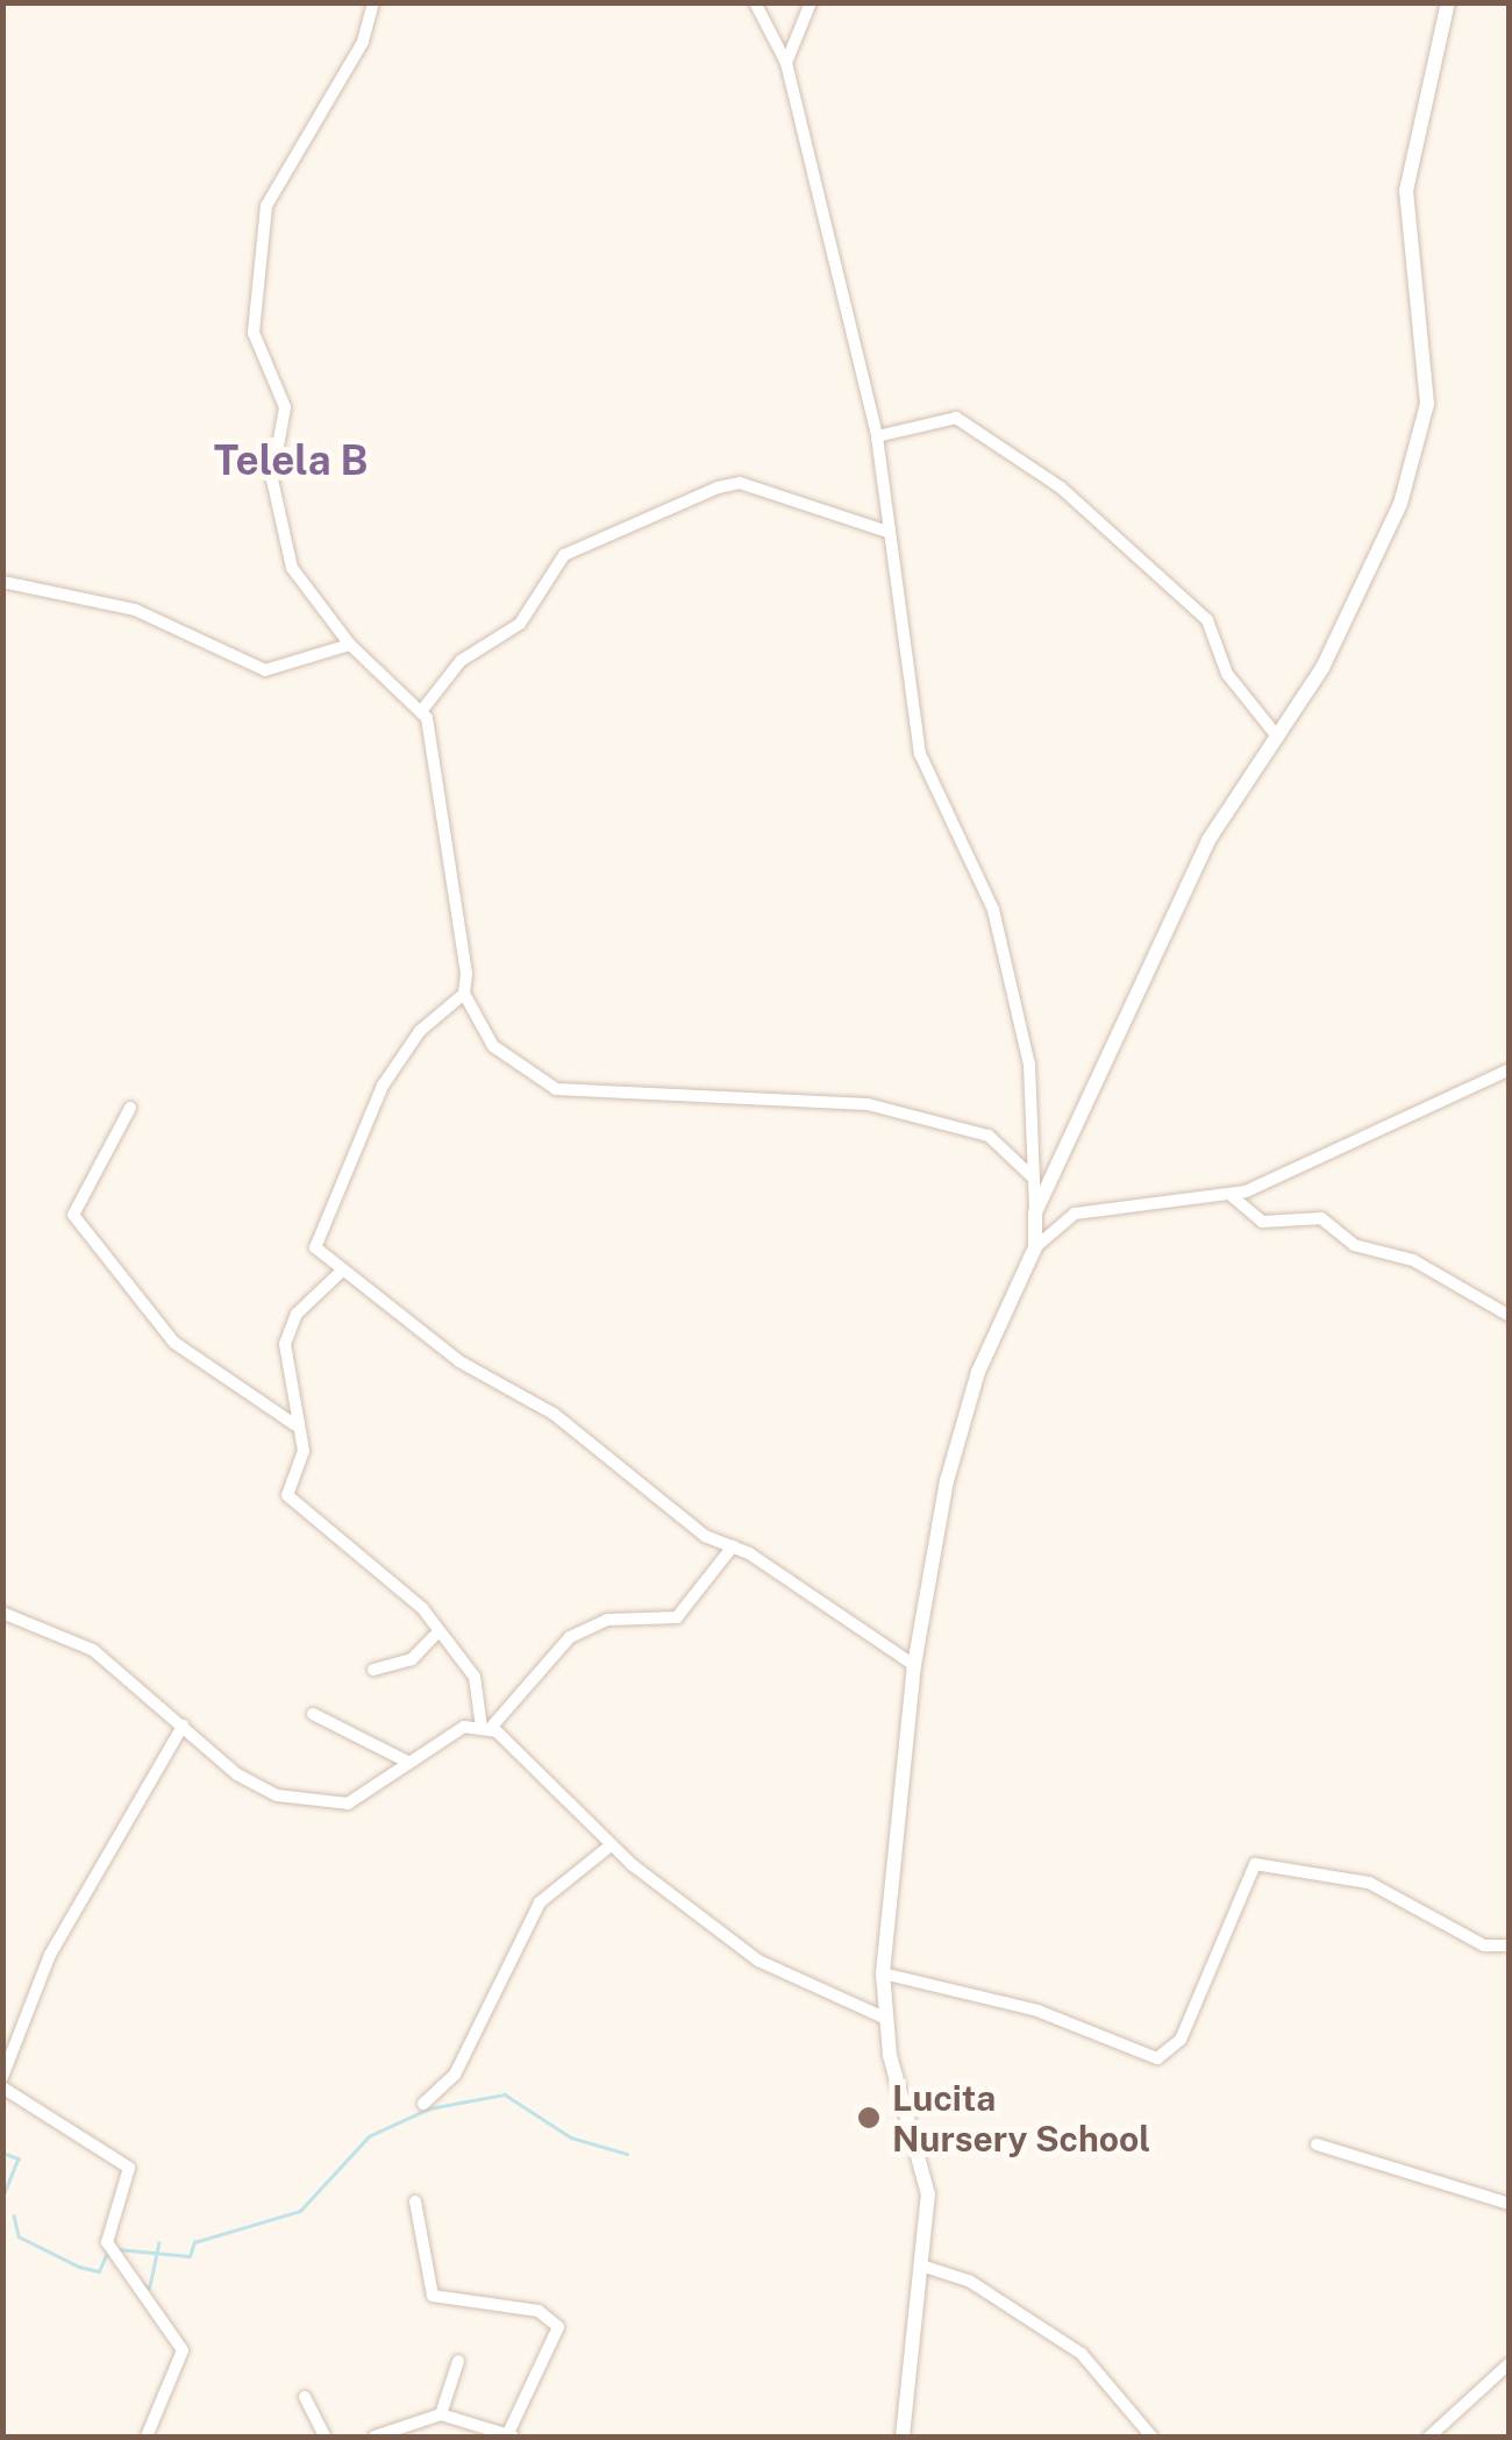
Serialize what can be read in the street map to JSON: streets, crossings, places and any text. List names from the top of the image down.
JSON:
{
  "districts": ["Telela B"],
  "places": ["Lucita Nursery School"]
}
